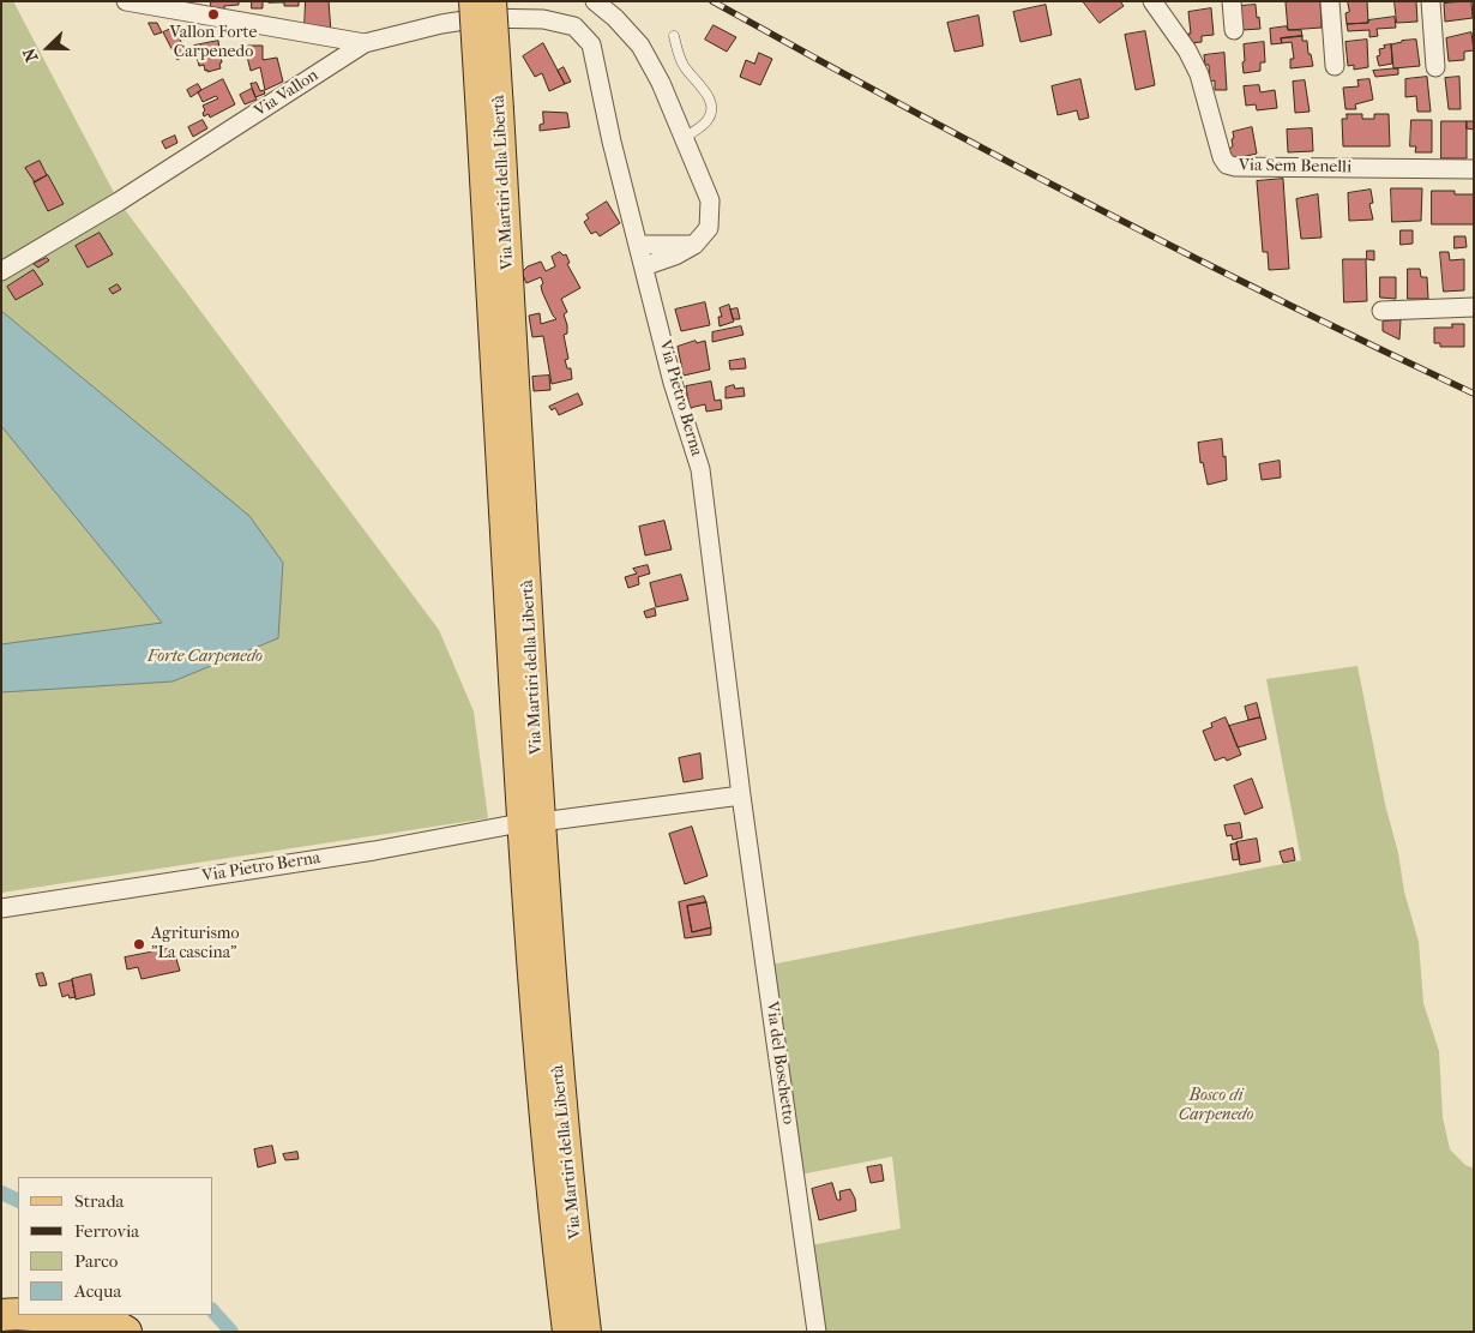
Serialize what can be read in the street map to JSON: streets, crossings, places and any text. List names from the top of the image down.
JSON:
{
  "streets": {
    "main road": ["Via Martiri della Libertà"],
    "street": [
      "Via Vallon",
      "Via Sem Benelli",
      "Via Pietro Berna",
      "Via del Boschetto"
    ]
  },
  "crossings": [
    ["Via Vallon", "Via Pietro Berna"],
    ["Via Martiri della Libertà", "Via Pietro Berna"],
    ["Via Pietro Berna", "Via del Boschetto"]
  ],
  "parks": ["Forte Carpenedo", "Bosco di Carpenedo"],
  "places": ["Vallon Forte Carpenedo", "Agriturismo \"La cascina\""],
  "legend": [
    "Strada",
    "Ferrovia",
    "Parco",
    "Acqua"
  ],
  "north": "left"
}
